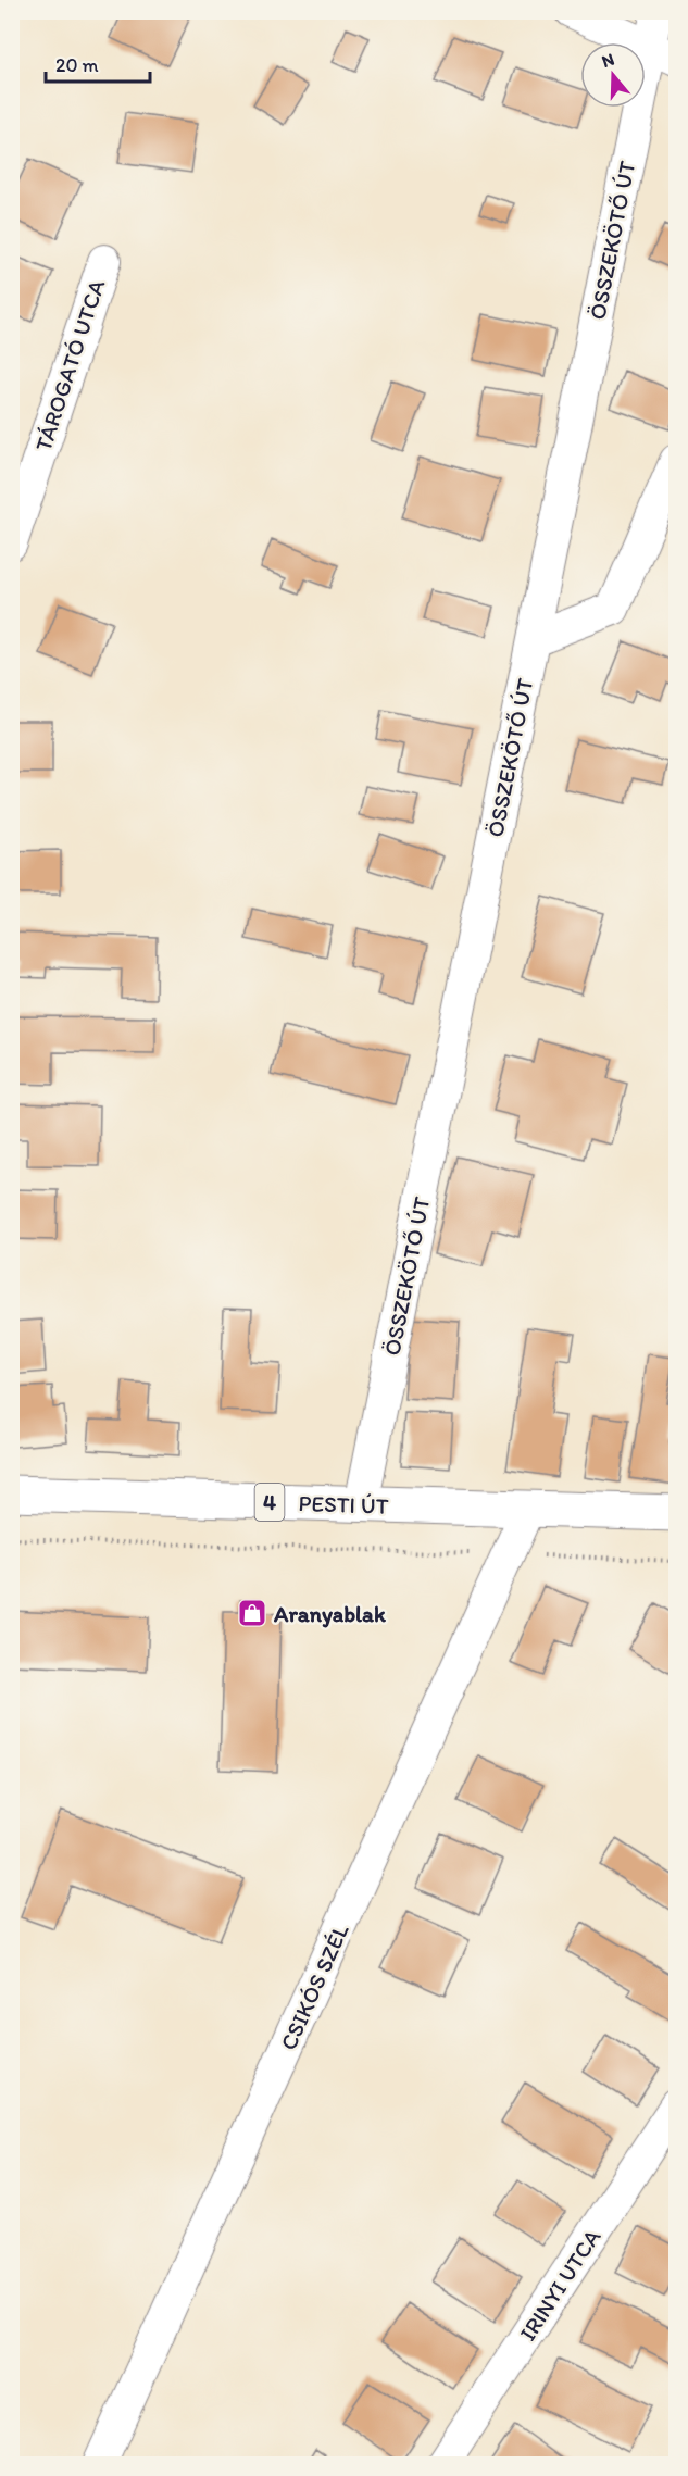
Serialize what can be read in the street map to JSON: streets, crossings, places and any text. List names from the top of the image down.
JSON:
{
  "streets": {
    "main road": ["4", "PESTI ÚT"],
    "street": [
      "ÖSSZEKÖTŐ ÚT",
      "TÁROGATÓ UTCA",
      "CSIKÓS SZÉL",
      "IRINYI UTCA"
    ]
  },
  "crossings": [
    ["ÖSSZEKÖTŐ ÚT", "PESTI ÚT"],
    ["PESTI ÚT", "CSIKÓS SZÉL"]
  ],
  "places": {
    "shop": ["Aranyablak"]
  },
  "scale_bar": "20 m",
  "north": "top"
}
